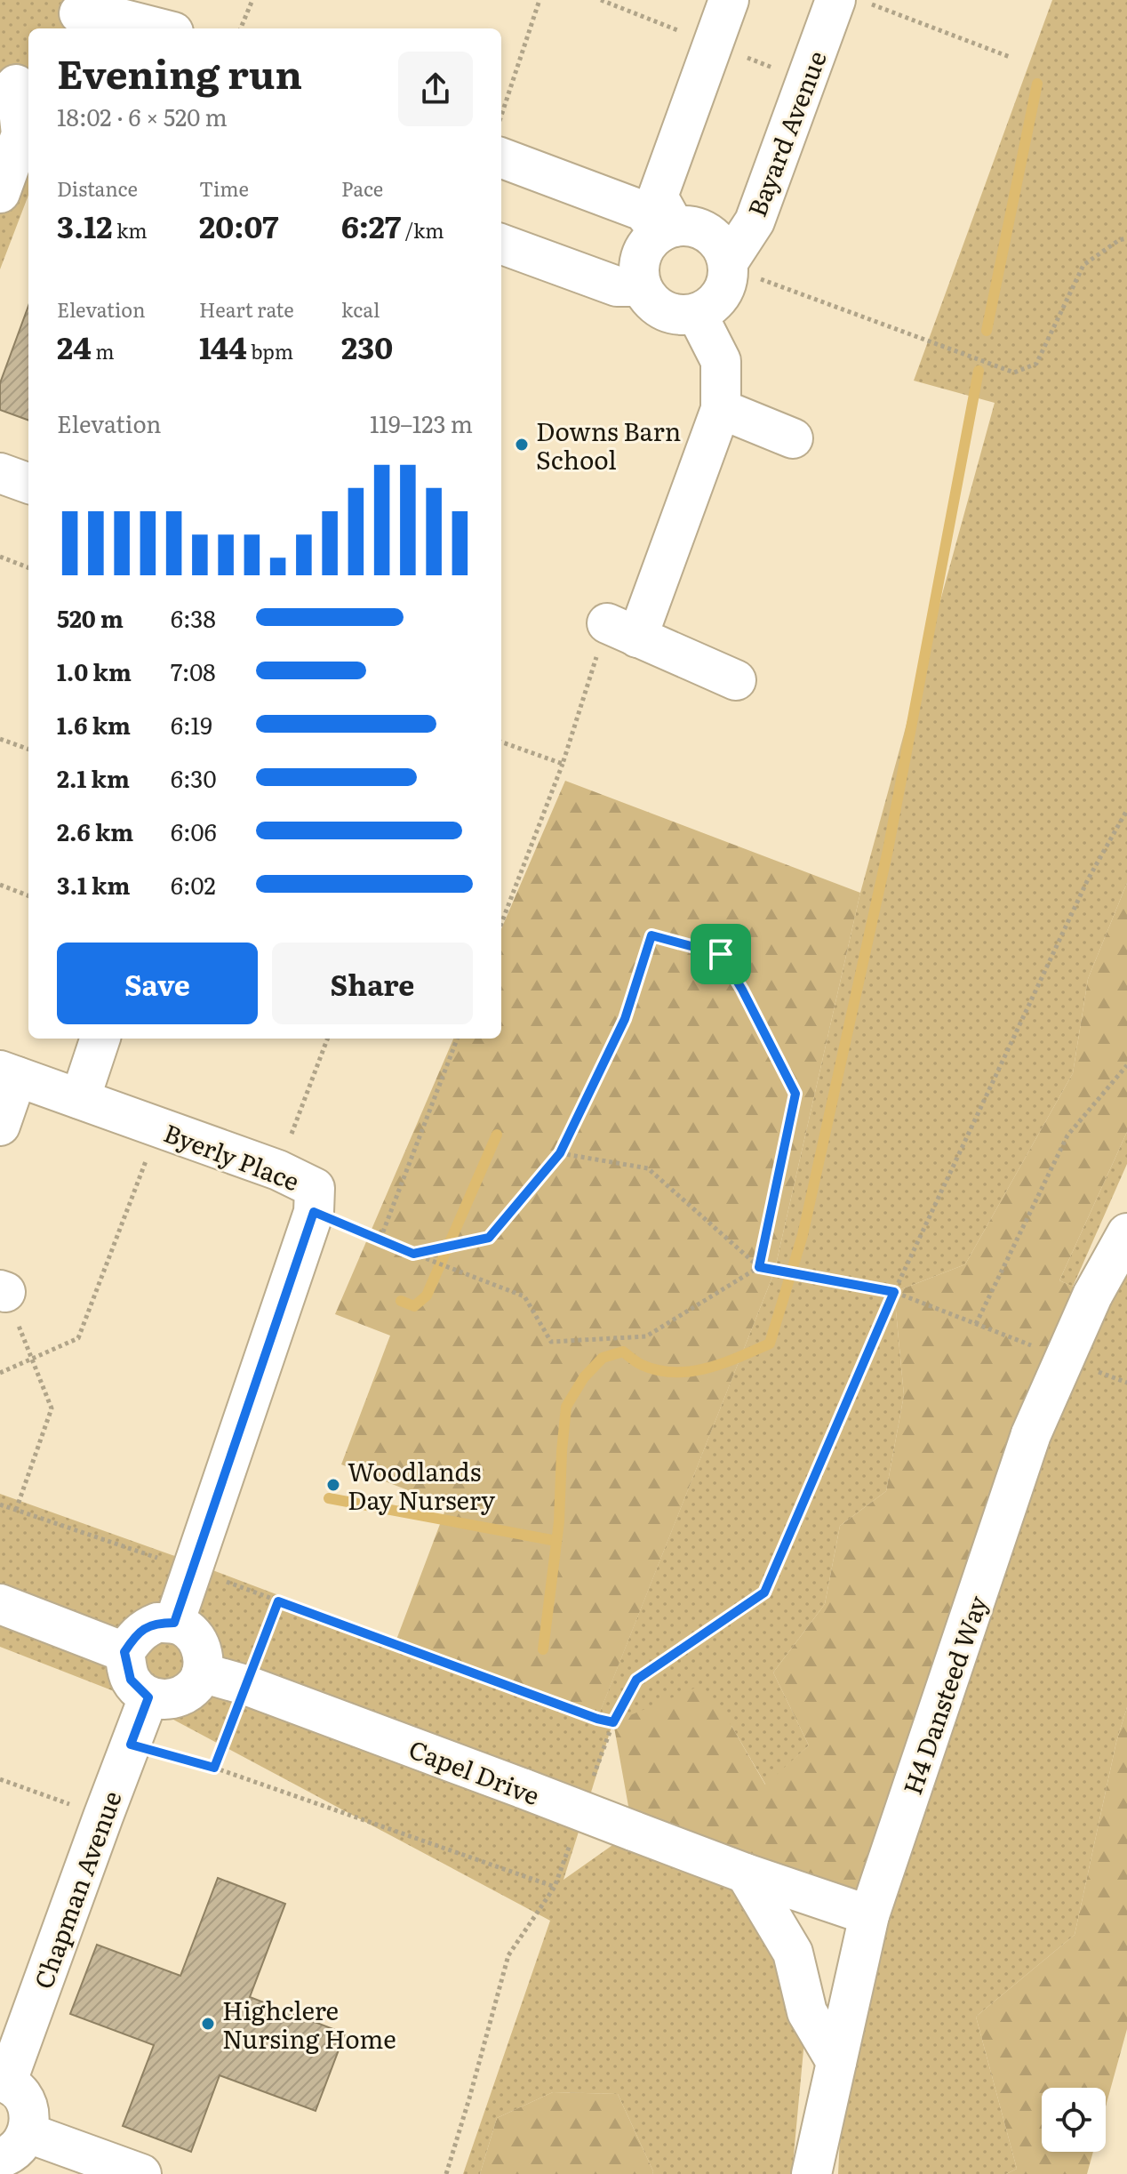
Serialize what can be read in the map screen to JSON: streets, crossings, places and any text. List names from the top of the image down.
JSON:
{
  "streets": {
    "street": [
      "Bayard Avenue",
      "Byerly Place",
      "H4 Dansteed Way",
      "Capel Drive",
      "Chapman Avenue"
    ]
  },
  "crossings": [
    ["Byerly Place", "Capel Drive"],
    ["Byerly Place", "Chapman Avenue"],
    ["H4 Dansteed Way", "Capel Drive"],
    ["Capel Drive", "Chapman Avenue"]
  ],
  "places": ["Downs Barn School", "Woodlands Day Nursery", "Highclere Nursing Home"],
  "page": {
    "heading": ["Evening run", "18:02 · 6 × 520 m"],
    "stats": [
      ["Distance", "3.12 km"],
      ["Time", "20:07"],
      ["Pace", "6:27 /km"],
      ["Elevation", "24 m"],
      ["Heart rate", "144 bpm"],
      ["kcal", "230"]
    ],
    "chart": ["Elevation", "119–123 m"],
    "list": [
      {
        "name": "520 m",
        "note": "6:38"
      },
      {
        "name": "1.0 km",
        "note": "7:08"
      },
      {
        "name": "1.6 km",
        "note": "6:19"
      },
      {
        "name": "2.1 km",
        "note": "6:30"
      },
      {
        "name": "2.6 km",
        "note": "6:06"
      },
      {
        "name": "3.1 km",
        "note": "6:02"
      }
    ],
    "buttons": ["Save", "Share"]
  }
}
